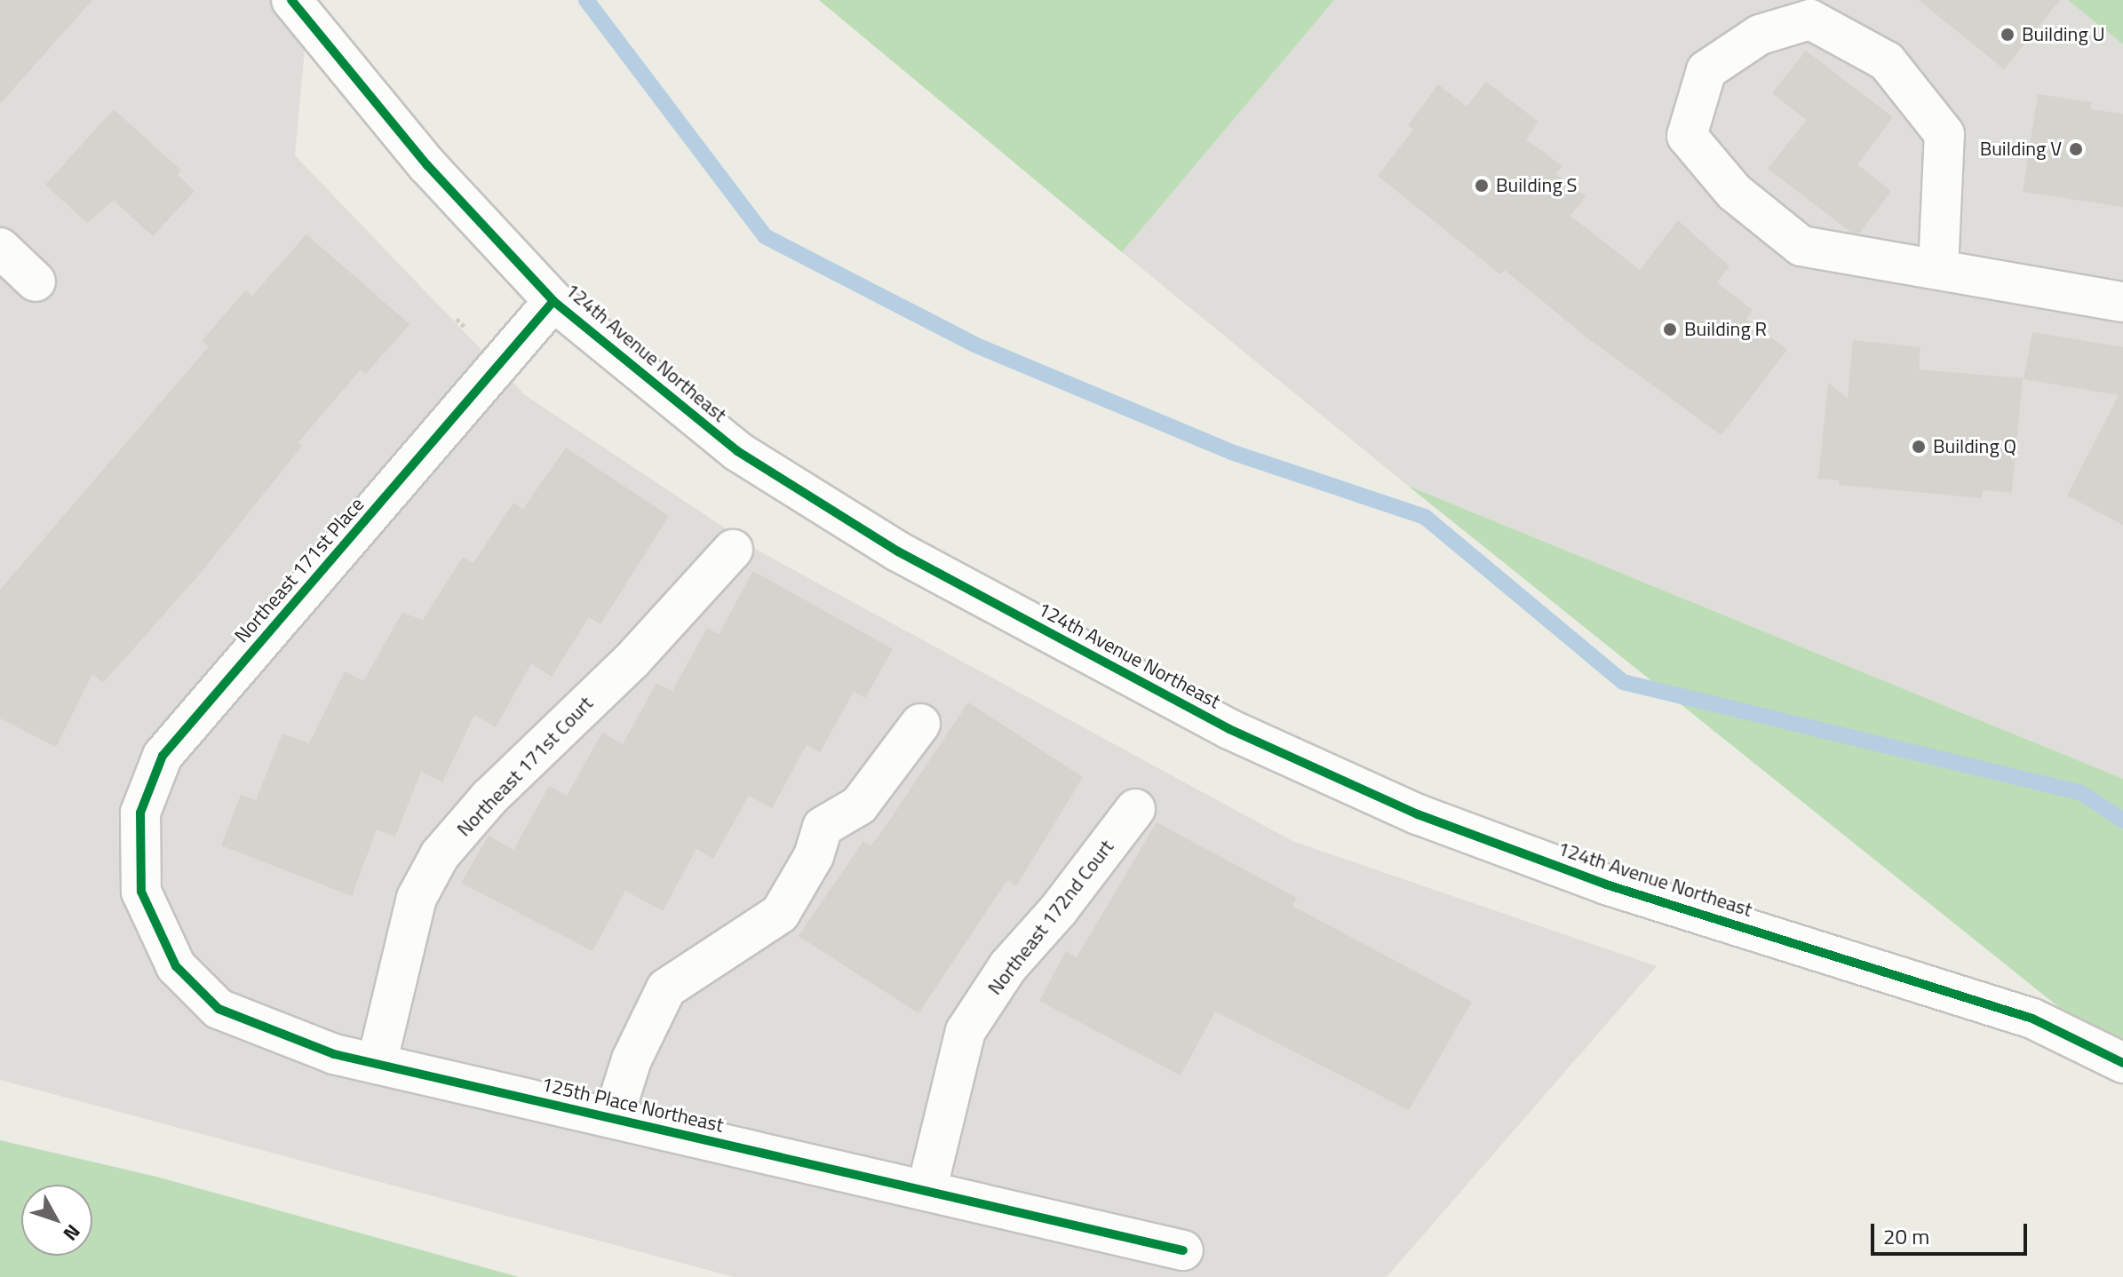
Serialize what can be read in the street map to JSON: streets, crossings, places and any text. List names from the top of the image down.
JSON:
{
  "streets": {
    "street": [
      "124th Avenue Northeast",
      "Northeast 171st Place",
      "Northeast 171st Court",
      "Northeast 172nd Court",
      "125th Place Northeast"
    ]
  },
  "crossings": [
    ["124th Avenue Northeast", "Northeast 171st Place"],
    ["Northeast 171st Place", "125th Place Northeast"],
    ["Northeast 171st Court", "125th Place Northeast"],
    ["Northeast 172nd Court", "125th Place Northeast"]
  ],
  "places": [
    "Building U",
    "Building V",
    "Building S",
    "Building R",
    "Building Q"
  ],
  "scale_bar": "20 m",
  "north": "bottom right"
}
